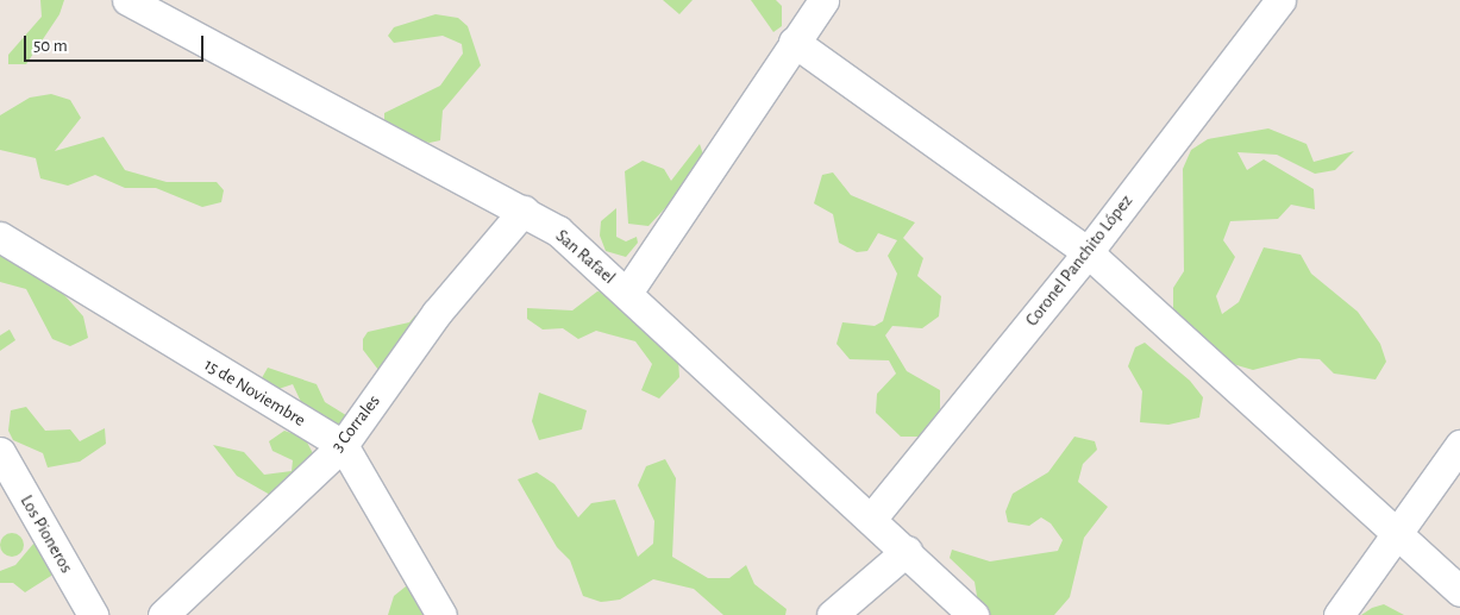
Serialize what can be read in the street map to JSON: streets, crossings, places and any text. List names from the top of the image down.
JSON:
{
  "streets": {
    "street": [
      "San Rafael",
      "Coronel Panchito López",
      "15 de Noviembre",
      "3 Corrales",
      "Los Pioneros"
    ]
  },
  "crossings": [
    ["San Rafael", "Coronel Panchito López"],
    ["San Rafael", "3 Corrales"],
    ["15 de Noviembre", "3 Corrales"]
  ],
  "scale_bar": "50 m"
}
